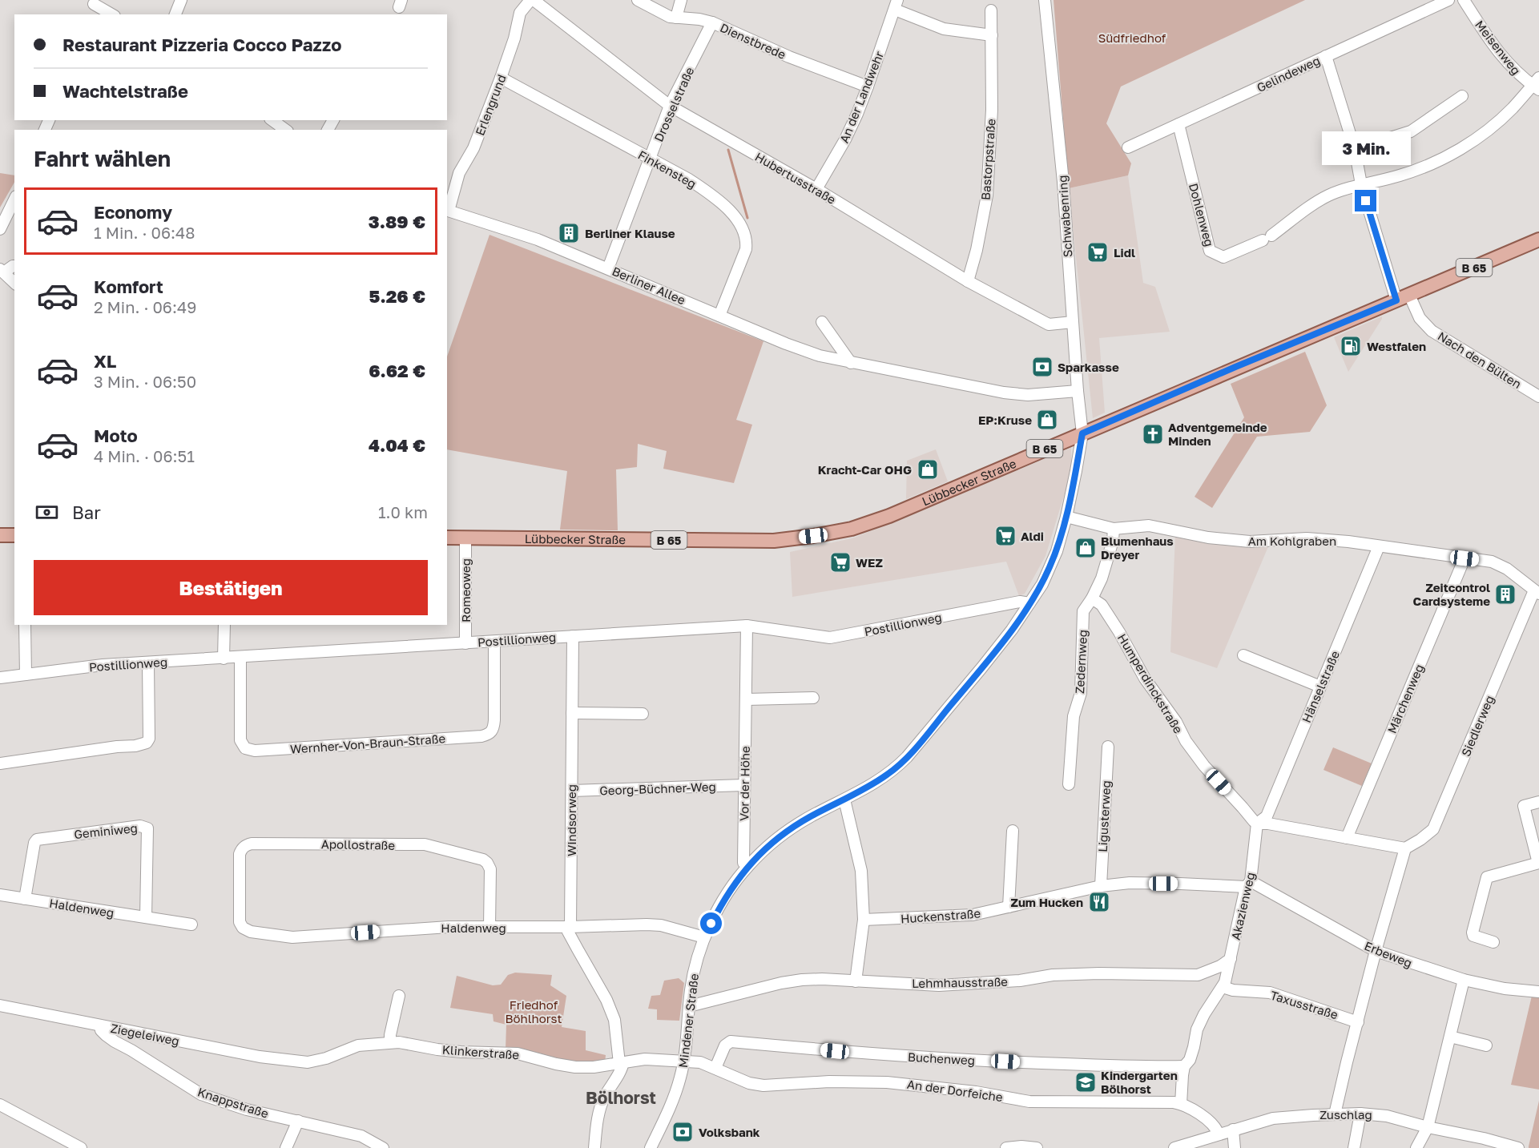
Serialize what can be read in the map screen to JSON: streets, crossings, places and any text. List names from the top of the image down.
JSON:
{
  "streets": {
    "main road": ["B 65", "Lübbecker Straße"],
    "street": [
      "Dienstbrede",
      "Meisenweg",
      "Gelindeweg",
      "An der Landwehr",
      "Drosselstraße",
      "Erlengrund",
      "Bastorpstraße",
      "Finkensteg",
      "Hubertusstraße",
      "Dohlenweg",
      "Schwabenring",
      "Berliner Allee",
      "Nach den Bülten",
      "Am Kohlgraben",
      "Romeoweg",
      "Postillionweg",
      "Zedernweg",
      "Humperdinckstraße",
      "Hänselstraße",
      "Märchenweg",
      "Siedlerweg",
      "Wernher-Von-Braun-Straße",
      "Vor der Höhe",
      "Georg-Büchner-Weg",
      "Ligusterweg",
      "Windsorweg",
      "Geminiweg",
      "Apollostraße",
      "Akazienweg",
      "Haldenweg",
      "Huckenstraße",
      "Erbeweg",
      "Lehmhausstraße",
      "Taxusstraße",
      "Mindener Straße",
      "Ziegeleiweg",
      "Klinkerstraße",
      "Buchenweg",
      "An der Dorfeiche",
      "Knappstraße",
      "Zuschlag"
    ]
  },
  "crossings": [
    ["Dienstbrede", "An der Landwehr"],
    ["Dienstbrede", "Drosselstraße"],
    ["Meisenweg", "Dohlenweg"],
    ["Gelindeweg", "Dohlenweg"],
    ["Gelindeweg", "Nach den Bülten"],
    ["An der Landwehr", "Hubertusstraße"],
    ["Drosselstraße", "Finkensteg"],
    ["Drosselstraße", "Hubertusstraße"],
    ["Drosselstraße", "Berliner Allee"],
    ["Erlengrund", "Finkensteg"],
    ["Erlengrund", "Hubertusstraße"],
    ["Erlengrund", "Berliner Allee"],
    ["Bastorpstraße", "Hubertusstraße"],
    ["Finkensteg", "Berliner Allee"],
    ["Hubertusstraße", "Schwabenring"],
    ["Dohlenweg", "Nach den Bülten"],
    ["Schwabenring", "Berliner Allee"],
    ["Schwabenring", "Lübbecker Straße"],
    ["Schwabenring", "Mindener Straße"],
    ["Nach den Bülten", "Lübbecker Straße"],
    ["Lübbecker Straße", "Romeoweg"],
    ["Lübbecker Straße", "Mindener Straße"],
    ["Am Kohlgraben", "Hänselstraße"],
    ["Am Kohlgraben", "Märchenweg"],
    ["Am Kohlgraben", "Siedlerweg"],
    ["Am Kohlgraben", "Mindener Straße"],
    ["Romeoweg", "Postillionweg"],
    ["Postillionweg", "Wernher-Von-Braun-Straße"],
    ["Postillionweg", "Vor der Höhe"],
    ["Postillionweg", "Windsorweg"],
    ["Postillionweg", "Mindener Straße"],
    ["Zedernweg", "Humperdinckstraße"],
    ["Humperdinckstraße", "Hänselstraße"],
    ["Humperdinckstraße", "Akazienweg"],
    ["Hänselstraße", "Akazienweg"],
    ["Vor der Höhe", "Georg-Büchner-Weg"],
    ["Vor der Höhe", "Mindener Straße"],
    ["Georg-Büchner-Weg", "Windsorweg"],
    ["Ligusterweg", "Huckenstraße"],
    ["Windsorweg", "Haldenweg"],
    ["Windsorweg", "Klinkerstraße"],
    ["Geminiweg", "Haldenweg"],
    ["Apollostraße", "Haldenweg"],
    ["Akazienweg", "Huckenstraße"],
    ["Akazienweg", "Erbeweg"],
    ["Akazienweg", "Lehmhausstraße"],
    ["Akazienweg", "Taxusstraße"],
    ["Akazienweg", "Buchenweg"],
    ["Akazienweg", "An der Dorfeiche"],
    ["Haldenweg", "Mindener Straße"],
    ["Huckenstraße", "Erbeweg"],
    ["Lehmhausstraße", "Mindener Straße"],
    ["Mindener Straße", "Klinkerstraße"],
    ["Mindener Straße", "An der Dorfeiche"],
    ["Ziegeleiweg", "Klinkerstraße"],
    ["Ziegeleiweg", "Knappstraße"],
    ["Klinkerstraße", "An der Dorfeiche"],
    ["Buchenweg", "An der Dorfeiche"],
    ["An der Dorfeiche", "Zuschlag"]
  ],
  "districts": ["Bölhorst"],
  "parks": ["Südfriedhof", "Friedhof Böhlhorst"],
  "places": {
    "building": ["Berliner Klause", "Zeitcontrol Cardsysteme"],
    "supermarket": ["Lidl", "Aldi", "WEZ"],
    "fuel station": ["Westfalen"],
    "bank": ["Sparkasse", "Volksbank"],
    "shop": ["EP:Kruse", "Kracht-Car OHG", "Blumenhaus Dreyer"],
    "church": ["Adventgemeinde Minden"],
    "restaurant": ["Zum Hucken"],
    "school or university": ["Kindergarten Bölhorst"]
  },
  "page": {
    "banner": ["Restaurant Pizzeria Cocco Pazzo", "Wachtelstraße"],
    "heading": "Fahrt wählen",
    "bubble": "3 Min.",
    "list": [
      {
        "name": "Economy",
        "note": "1 Min. · 06:48",
        "value": "3.89 €"
      },
      {
        "name": "Komfort",
        "note": "2 Min. · 06:49",
        "value": "5.26 €"
      },
      {
        "name": "XL",
        "note": "3 Min. · 06:50",
        "value": "6.62 €"
      },
      {
        "name": "Moto",
        "note": "4 Min. · 06:51",
        "value": "4.04 €"
      }
    ],
    "pay": ["Bar", "1.0 km"],
    "buttons": "Bestätigen"
  }
}
